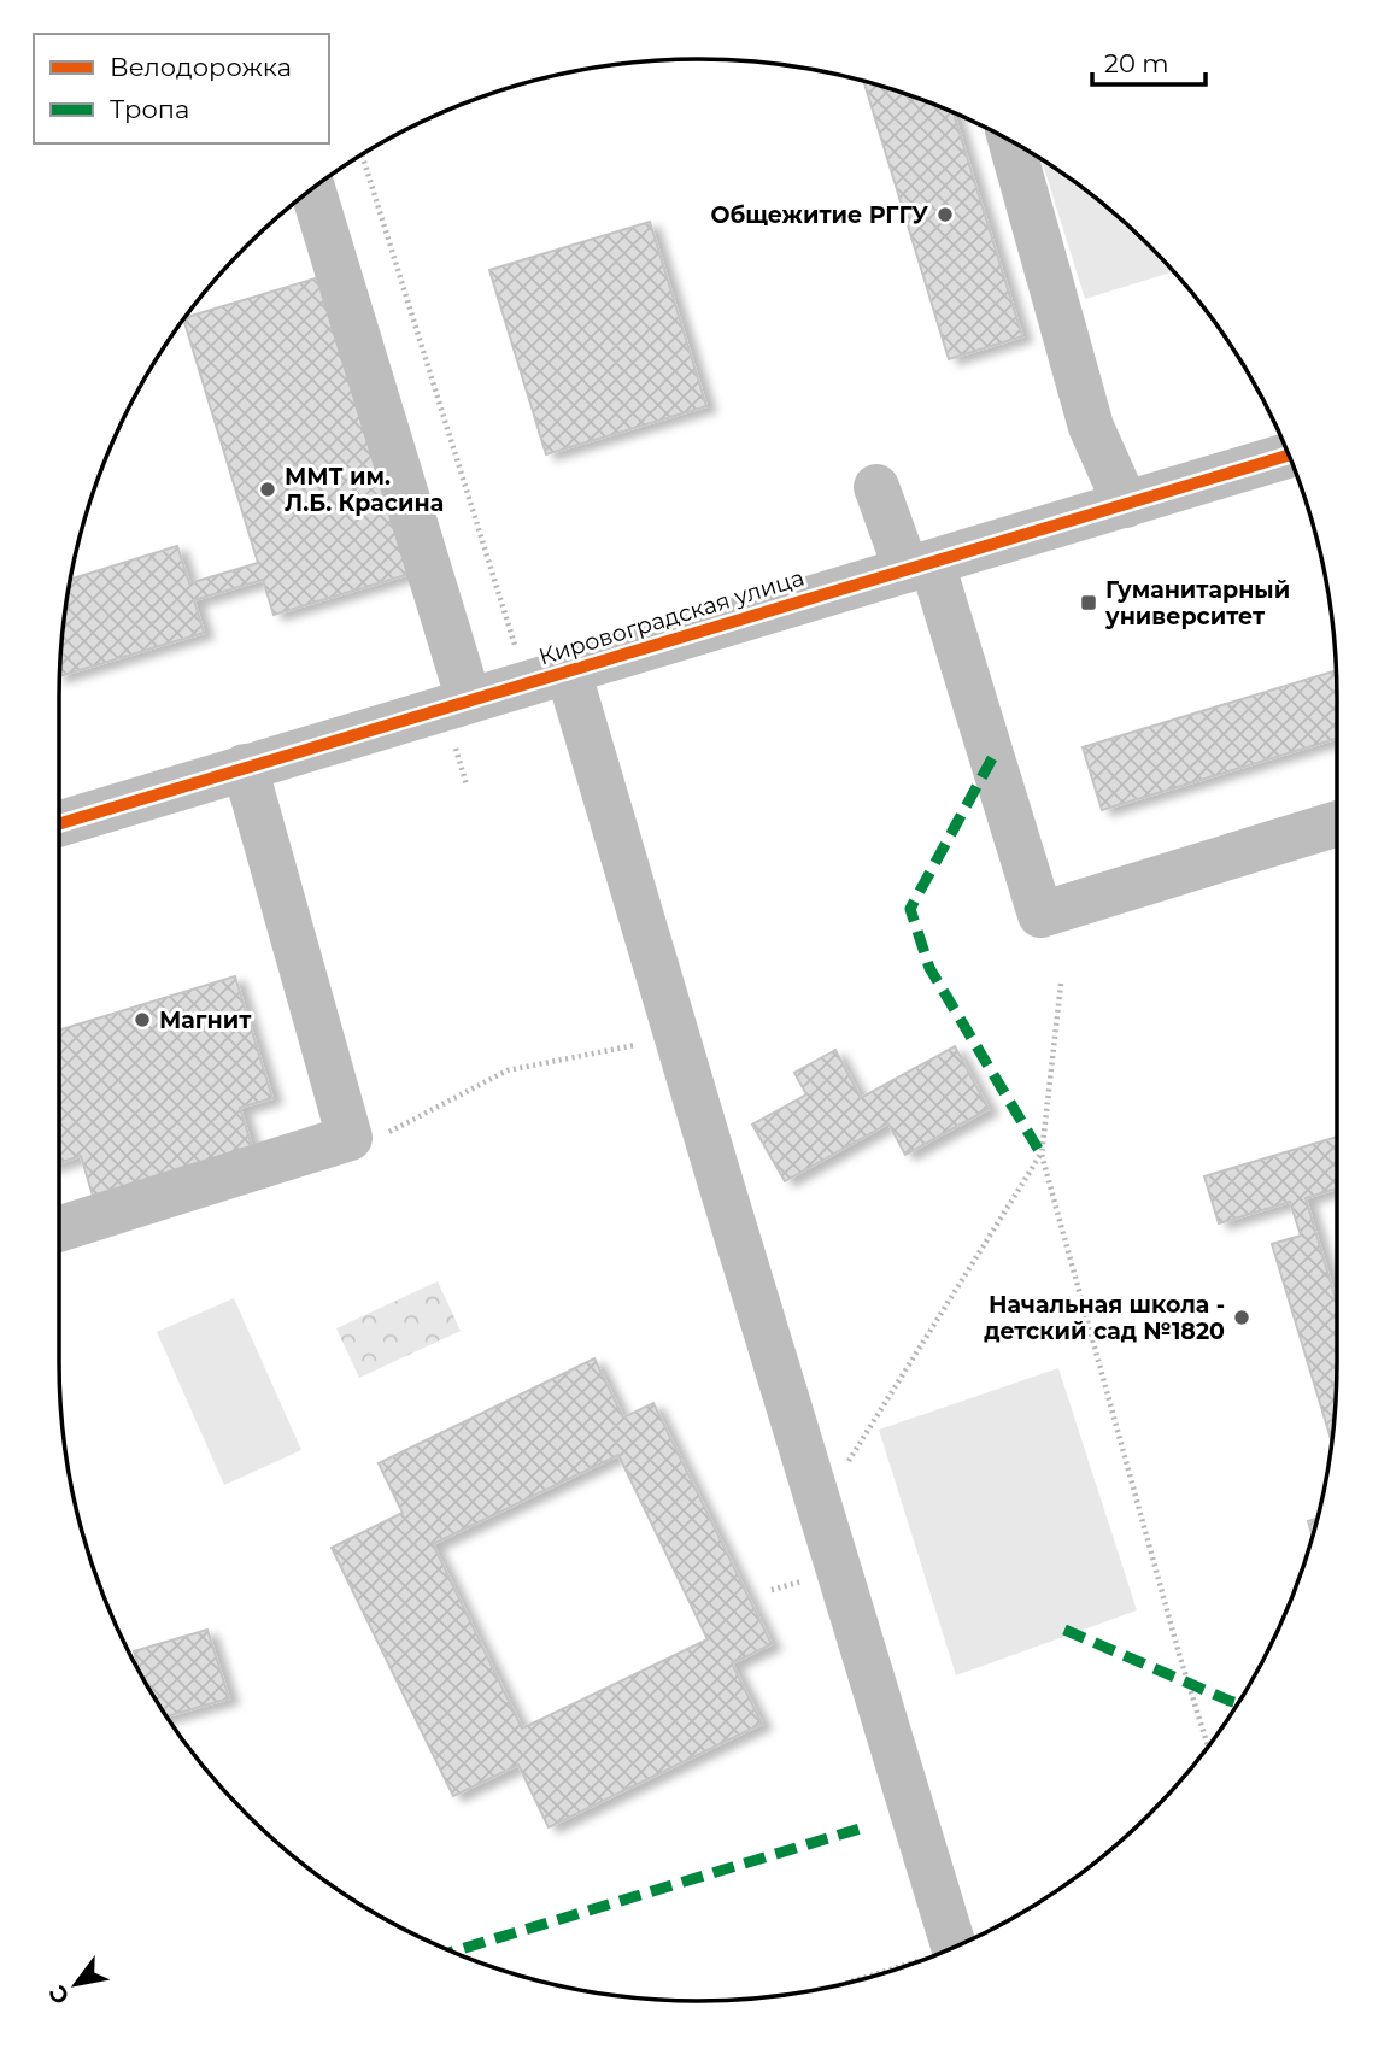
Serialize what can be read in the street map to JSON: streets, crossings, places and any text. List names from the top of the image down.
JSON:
{
  "streets": {
    "street": ["Кировоградская улица"]
  },
  "places": {
    "other": [
      "Общежитие РГГУ",
      "ММТ им. Л.Б. Красина",
      "Магнит",
      "Начальная школа - детский сад №1820"
    ],
    "transit": ["Гуманитарный университет"]
  },
  "legend": ["Велодорожка", "Тропа"],
  "scale_bar": "20 m",
  "north": "bottom left"
}
